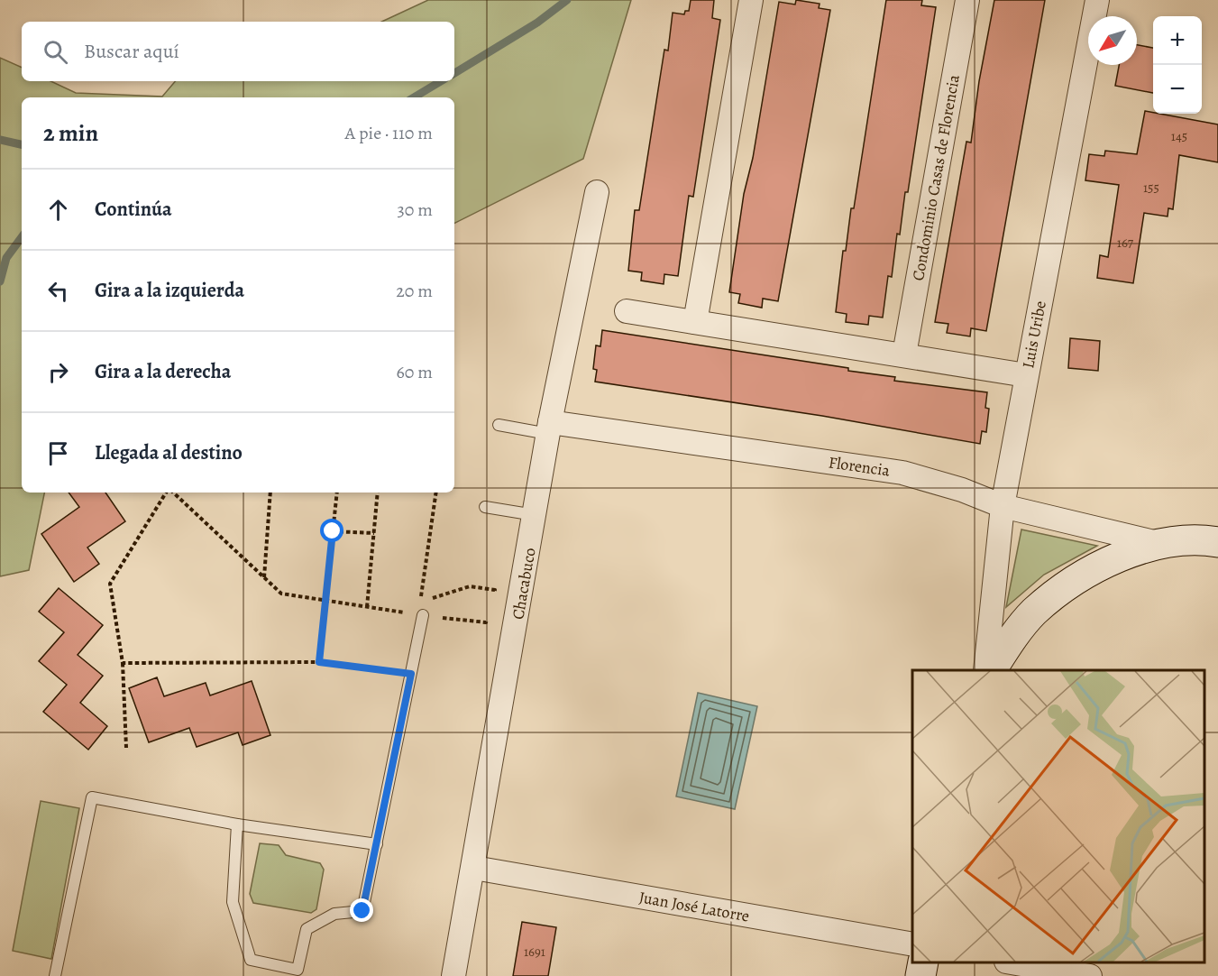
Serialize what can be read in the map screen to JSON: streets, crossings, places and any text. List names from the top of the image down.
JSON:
{
  "streets": {
    "street": [
      "Condominio Casas de Florencia",
      "Luis Uribe",
      "Florencia",
      "Chacabuco",
      "Juan José Latorre"
    ]
  },
  "crossings": [
    ["Luis Uribe", "Florencia"],
    ["Florencia", "Chacabuco"],
    ["Chacabuco", "Juan José Latorre"]
  ],
  "house_numbers": [
    "145",
    "155",
    "167",
    "1691"
  ],
  "north": "bottom left",
  "page": {
    "map_buttons": ["+", "−"],
    "search": "Buscar aquí",
    "heading": ["2 min", "A pie · 110 m"],
    "list": [
      ["Continúa", "30 m"],
      ["Gira a la izquierda", "20 m"],
      ["Gira a la derecha", "60 m"],
      "Llegada al destino"
    ]
  }
}
